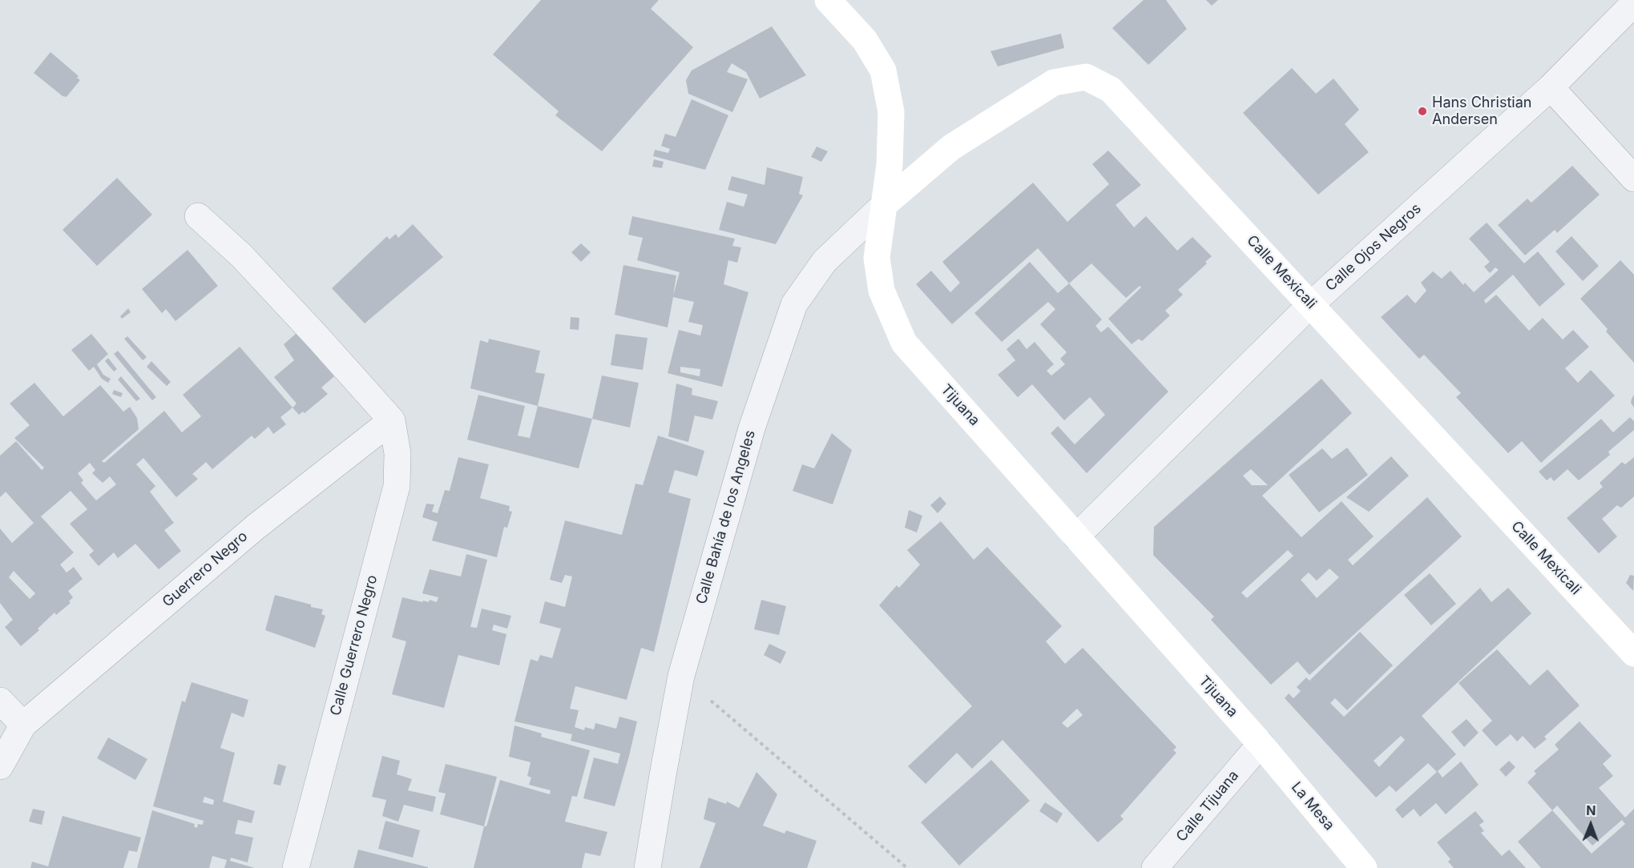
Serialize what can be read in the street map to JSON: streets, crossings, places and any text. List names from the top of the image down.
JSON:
{
  "streets": {
    "main road": ["Calle Mexicali", "Tijuana", "La Mesa"],
    "street": [
      "Calle Ojos Negros",
      "Calle Bahía de los Angeles",
      "Guerrero Negro",
      "Calle Guerrero Negro",
      "Calle Tijuana"
    ]
  },
  "crossings": [
    ["Calle Ojos Negros", "Calle Mexicali"],
    ["Calle Ojos Negros", "Tijuana"],
    ["Calle Mexicali", "Tijuana"],
    ["Calle Mexicali", "Calle Bahía de los Angeles"],
    ["Tijuana", "Calle Bahía de los Angeles"],
    ["Tijuana", "Calle Tijuana"],
    ["Tijuana", "La Mesa"],
    ["Guerrero Negro", "Calle Guerrero Negro"],
    ["Calle Tijuana", "La Mesa"]
  ],
  "places": ["Hans Christian Andersen"],
  "north": "top"
}
